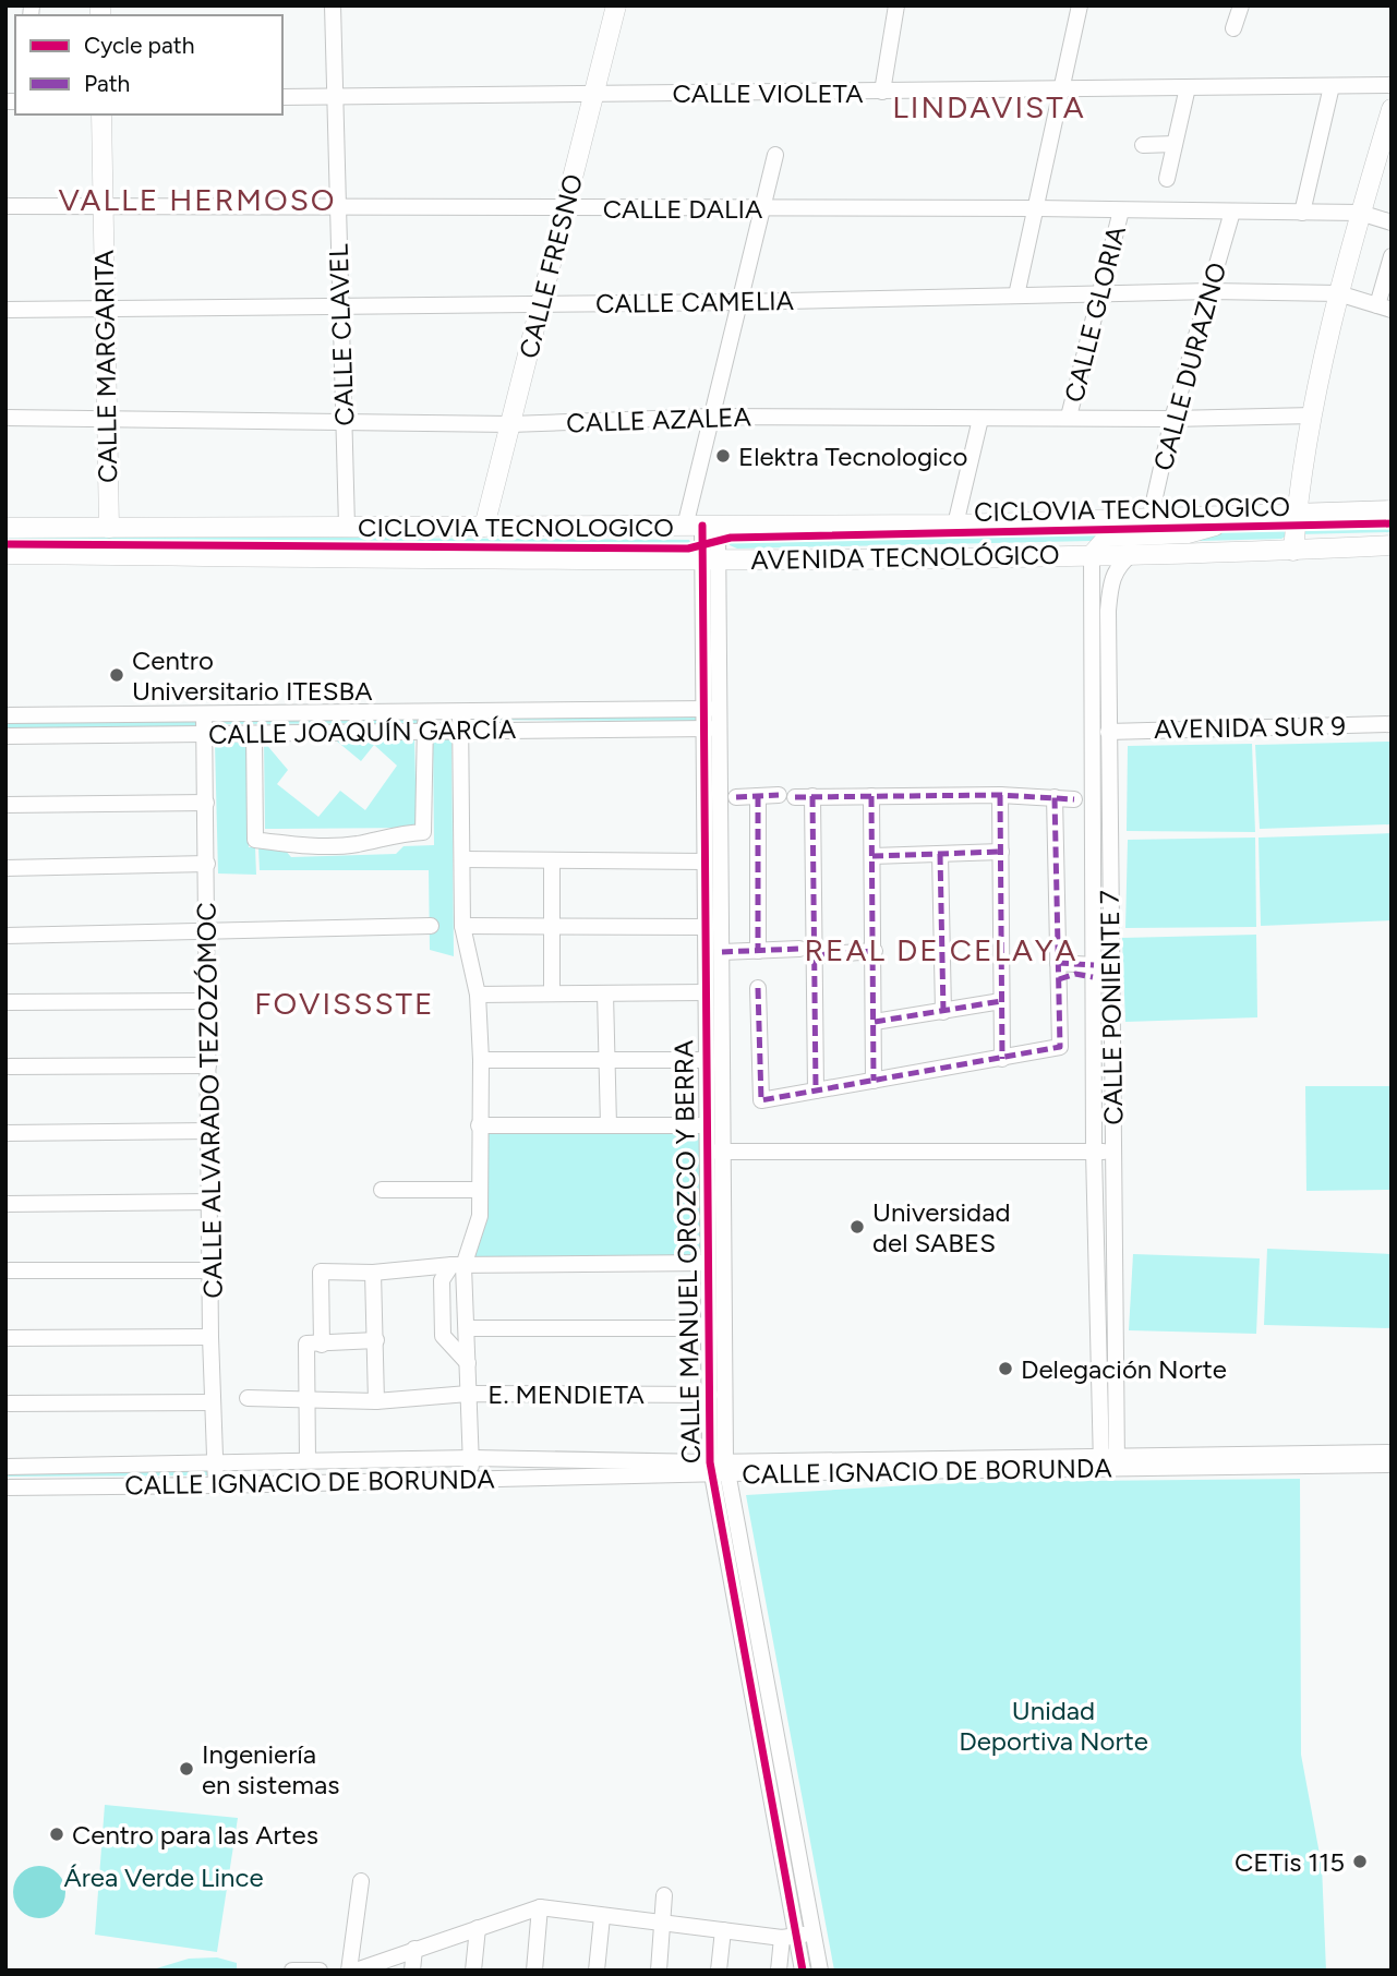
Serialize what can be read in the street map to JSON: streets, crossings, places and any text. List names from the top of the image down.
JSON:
{
  "streets": {
    "main road": ["CALLE FRESNO", "CALLE MARGARITA", "AVENIDA TECNOLÓGICO"],
    "street": [
      "CALLE VIOLETA",
      "CALLE DALIA",
      "CALLE CAMELIA",
      "CALLE GLORIA",
      "CALLE CLAVEL",
      "CALLE DURAZNO",
      "CALLE AZALEA",
      "AVENIDA SUR 9",
      "CALLE JOAQUÍN GARCÍA",
      "CALLE PONIENTE 7",
      "CALLE ALVARADO TEZOZÓMOC",
      "CALLE MANUEL OROZCO Y BERRA",
      "E. MENDIETA",
      "CALLE IGNACIO DE BORUNDA"
    ],
    "cycle path": ["CICLOVIA TECNOLOGICO"]
  },
  "crossings": [
    ["CALLE VIOLETA", "CALLE FRESNO"],
    ["CALLE VIOLETA", "CALLE CLAVEL"],
    ["CALLE DALIA", "CALLE FRESNO"],
    ["CALLE DALIA", "CALLE GLORIA"],
    ["CALLE DALIA", "CALLE CLAVEL"],
    ["CALLE DALIA", "CALLE MARGARITA"],
    ["CALLE DALIA", "CALLE DURAZNO"],
    ["CALLE DALIA", "CALLE MANUEL OROZCO Y BERRA"],
    ["CALLE FRESNO", "CALLE CAMELIA"],
    ["CALLE FRESNO", "CALLE AZALEA"],
    ["CALLE FRESNO", "AVENIDA TECNOLÓGICO"],
    ["CALLE CAMELIA", "CALLE GLORIA"],
    ["CALLE CAMELIA", "CALLE CLAVEL"],
    ["CALLE CAMELIA", "CALLE MARGARITA"],
    ["CALLE CAMELIA", "CALLE DURAZNO"],
    ["CALLE CAMELIA", "CALLE MANUEL OROZCO Y BERRA"],
    ["CALLE GLORIA", "CALLE AZALEA"],
    ["CALLE CLAVEL", "CALLE AZALEA"],
    ["CALLE CLAVEL", "AVENIDA TECNOLÓGICO"],
    ["CALLE MARGARITA", "CALLE AZALEA"],
    ["CALLE MARGARITA", "AVENIDA TECNOLÓGICO"],
    ["CALLE DURAZNO", "CALLE AZALEA"],
    ["CALLE DURAZNO", "AVENIDA TECNOLÓGICO"],
    ["CALLE AZALEA", "CALLE MANUEL OROZCO Y BERRA"],
    ["AVENIDA TECNOLÓGICO", "CALLE PONIENTE 7"],
    ["AVENIDA TECNOLÓGICO", "CALLE MANUEL OROZCO Y BERRA"],
    ["AVENIDA SUR 9", "CALLE PONIENTE 7"],
    ["CALLE JOAQUÍN GARCÍA", "CALLE ALVARADO TEZOZÓMOC"],
    ["CALLE JOAQUÍN GARCÍA", "CALLE MANUEL OROZCO Y BERRA"],
    ["CALLE PONIENTE 7", "CALLE IGNACIO DE BORUNDA"],
    ["CALLE ALVARADO TEZOZÓMOC", "CALLE IGNACIO DE BORUNDA"],
    ["CALLE MANUEL OROZCO Y BERRA", "E. MENDIETA"],
    ["CALLE MANUEL OROZCO Y BERRA", "CALLE IGNACIO DE BORUNDA"]
  ],
  "districts": [
    "LINDAVISTA",
    "VALLE HERMOSO",
    "REAL DE CELAYA",
    "FOVISSSTE"
  ],
  "parks": ["Unidad Deportiva Norte", "Área Verde Lince"],
  "places": [
    "Elektra Tecnologico",
    "Centro Universitario ITESBA",
    "Universidad del SABES",
    "Delegación Norte",
    "Ingeniería en sistemas",
    "Centro para las Artes",
    "CETis 115"
  ],
  "legend": ["Cycle path", "Path"]
}
